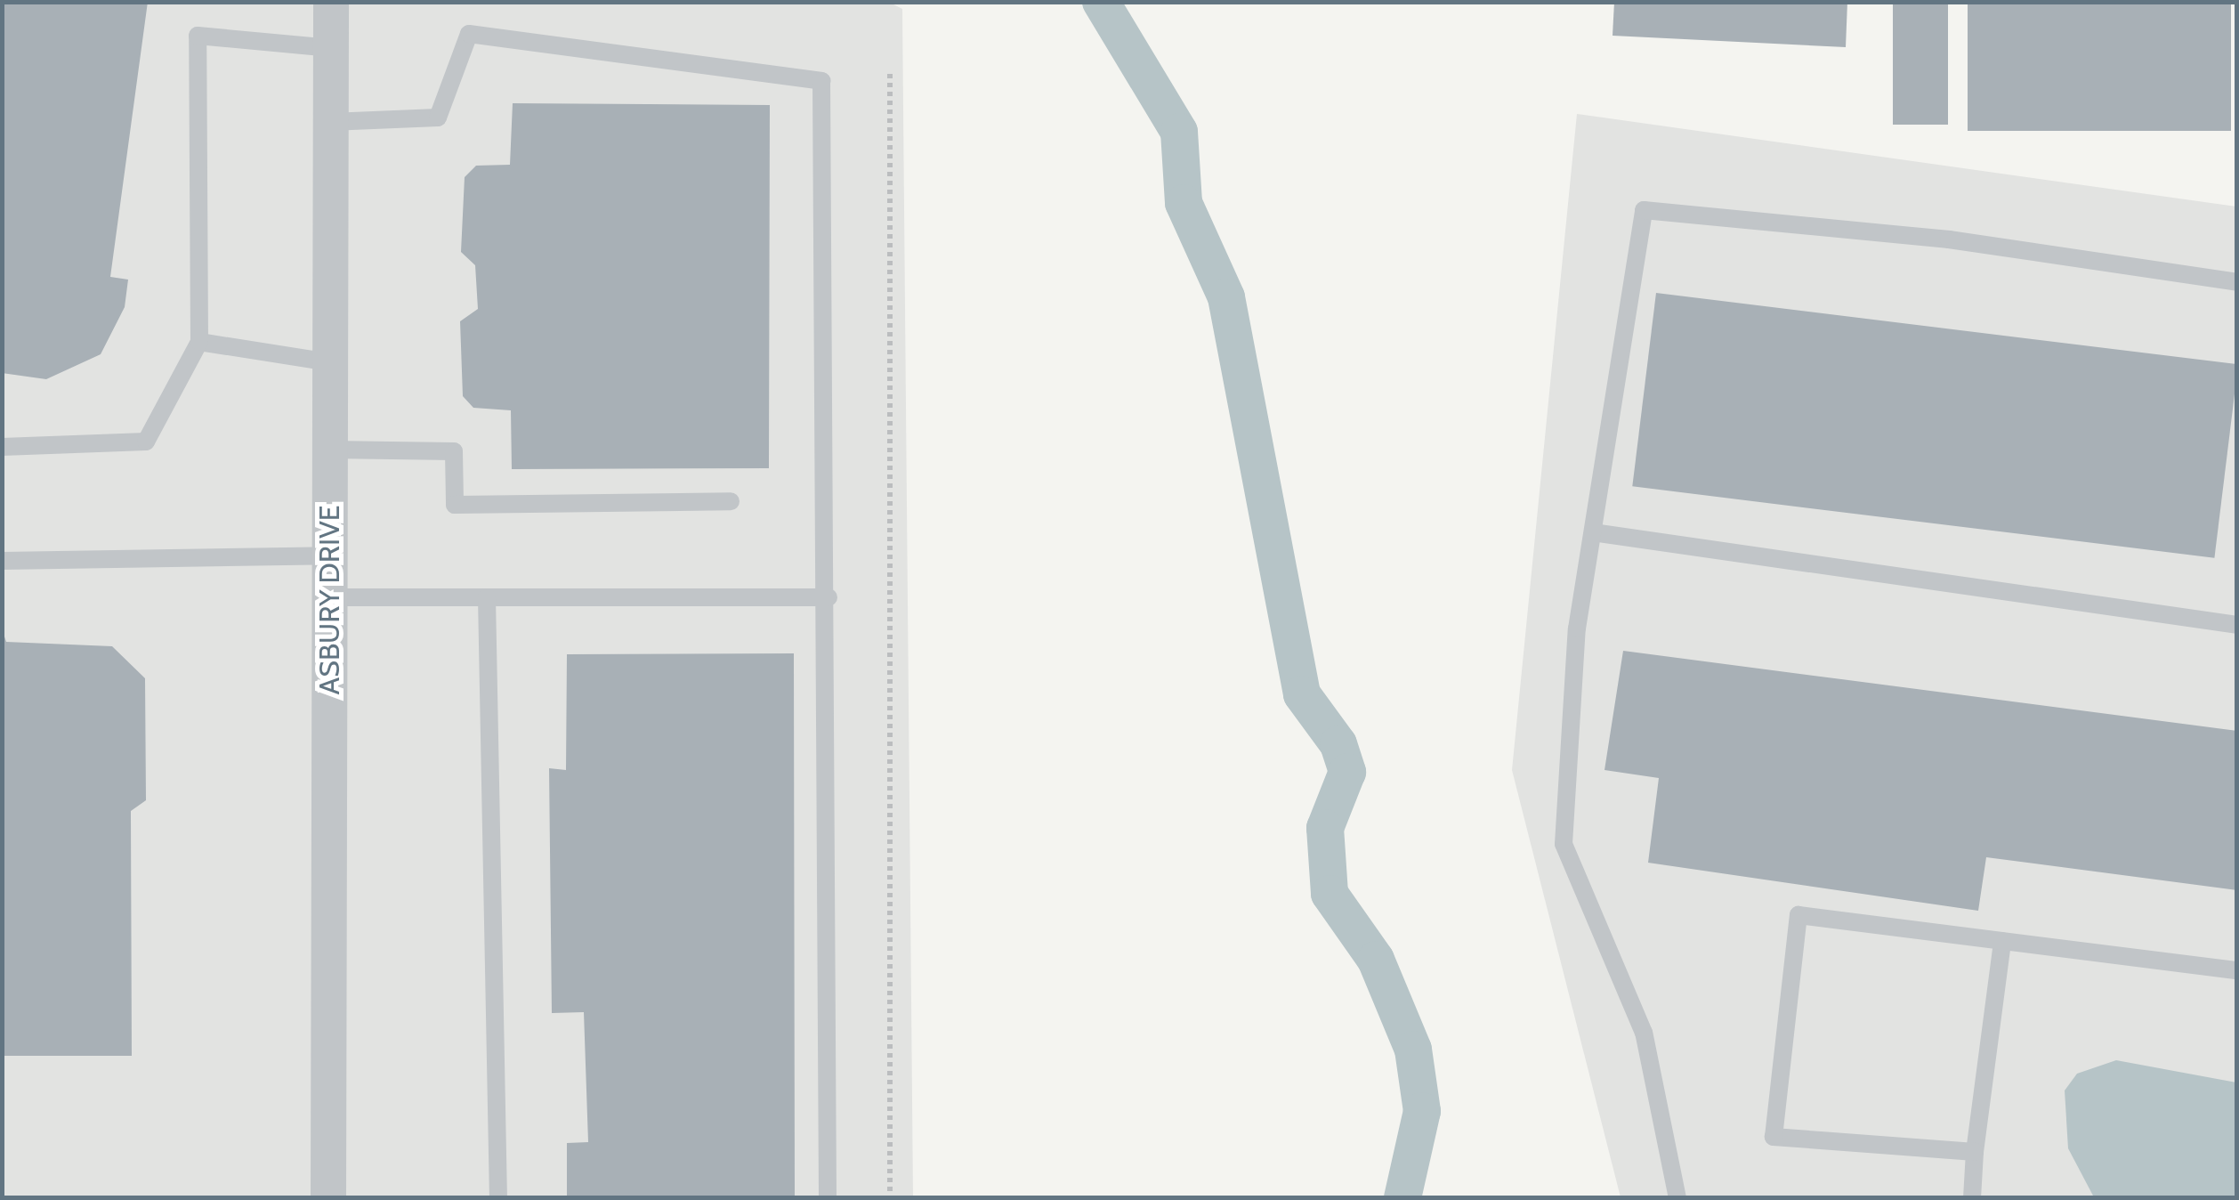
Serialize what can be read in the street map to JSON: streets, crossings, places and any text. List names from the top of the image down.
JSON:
{
  "streets": {
    "street": ["ASBURY DRIVE"]
  }
}
